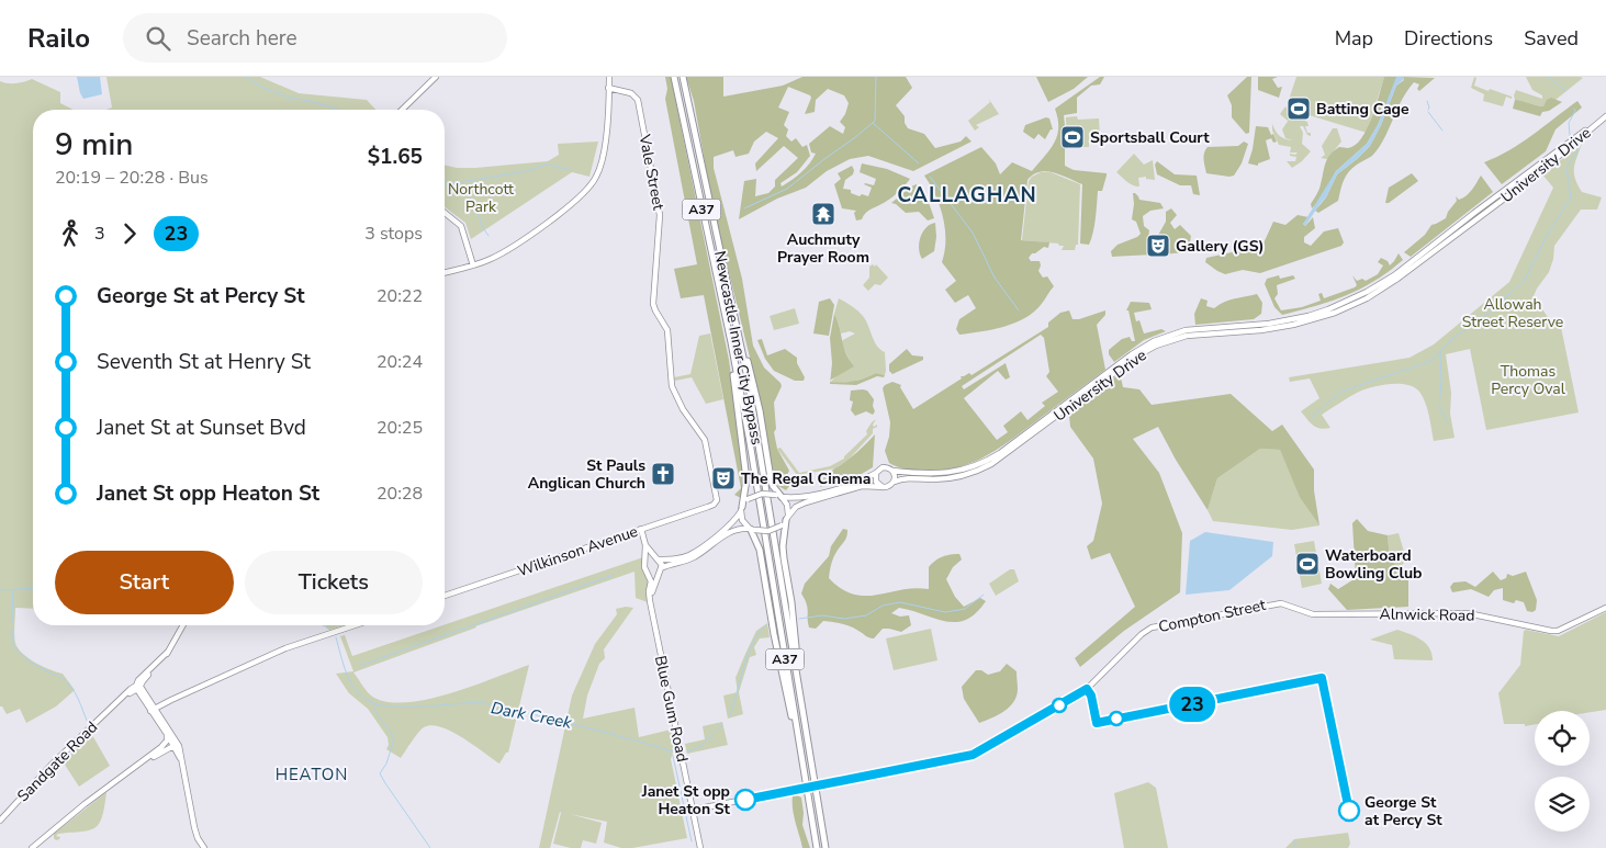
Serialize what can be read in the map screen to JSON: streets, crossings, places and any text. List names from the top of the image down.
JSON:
{
  "streets": {
    "highway": ["A37", "Newcastle Inner City Bypass"],
    "main road": [
      "University Drive",
      "Vale Street",
      "Wilkinson Avenue",
      "Alnwick Road",
      "Compton Street",
      "Blue Gum Road",
      "Sandgate Road"
    ]
  },
  "crossings": [
    ["Vale Street", "Wilkinson Avenue"],
    ["Wilkinson Avenue", "Blue Gum Road"],
    ["Alnwick Road", "Compton Street"],
    ["Compton Street", "Blue Gum Road"]
  ],
  "districts": ["CALLAGHAN", "HEATON"],
  "water": ["Dark Creek"],
  "parks": ["Northcott Park", "Allowah Street Reserve", "Thomas Percy Oval"],
  "places": {
    "sports": ["Batting Cage", "Sportsball Court", "Waterboard Bowling Club"],
    "temple": ["Auchmuty Prayer Room"],
    "theatre": ["Gallery (GS)", "The Regal Cinema"],
    "church": ["St Pauls Anglican Church"],
    "other": ["Janet St opp Heaton St", "George St at Percy St"]
  },
  "lines": ["bus line 23"],
  "page": {
    "header": "Railo",
    "search": "Search here",
    "nav": ["Map", "Directions", "Saved"],
    "on_map": "23",
    "heading": ["9 min", "20:19 – 20:28 · Bus", "$1.65"],
    "legs": ["3", "23", "3 stops"],
    "list": [
      {
        "name": "George St at Percy St",
        "value": "20:22"
      },
      {
        "name": "Seventh St at Henry St",
        "value": "20:24"
      },
      {
        "name": "Janet St at Sunset Bvd",
        "value": "20:25"
      },
      {
        "name": "Janet St opp Heaton St",
        "value": "20:28"
      }
    ],
    "buttons": ["Start", "Tickets"]
  }
}
